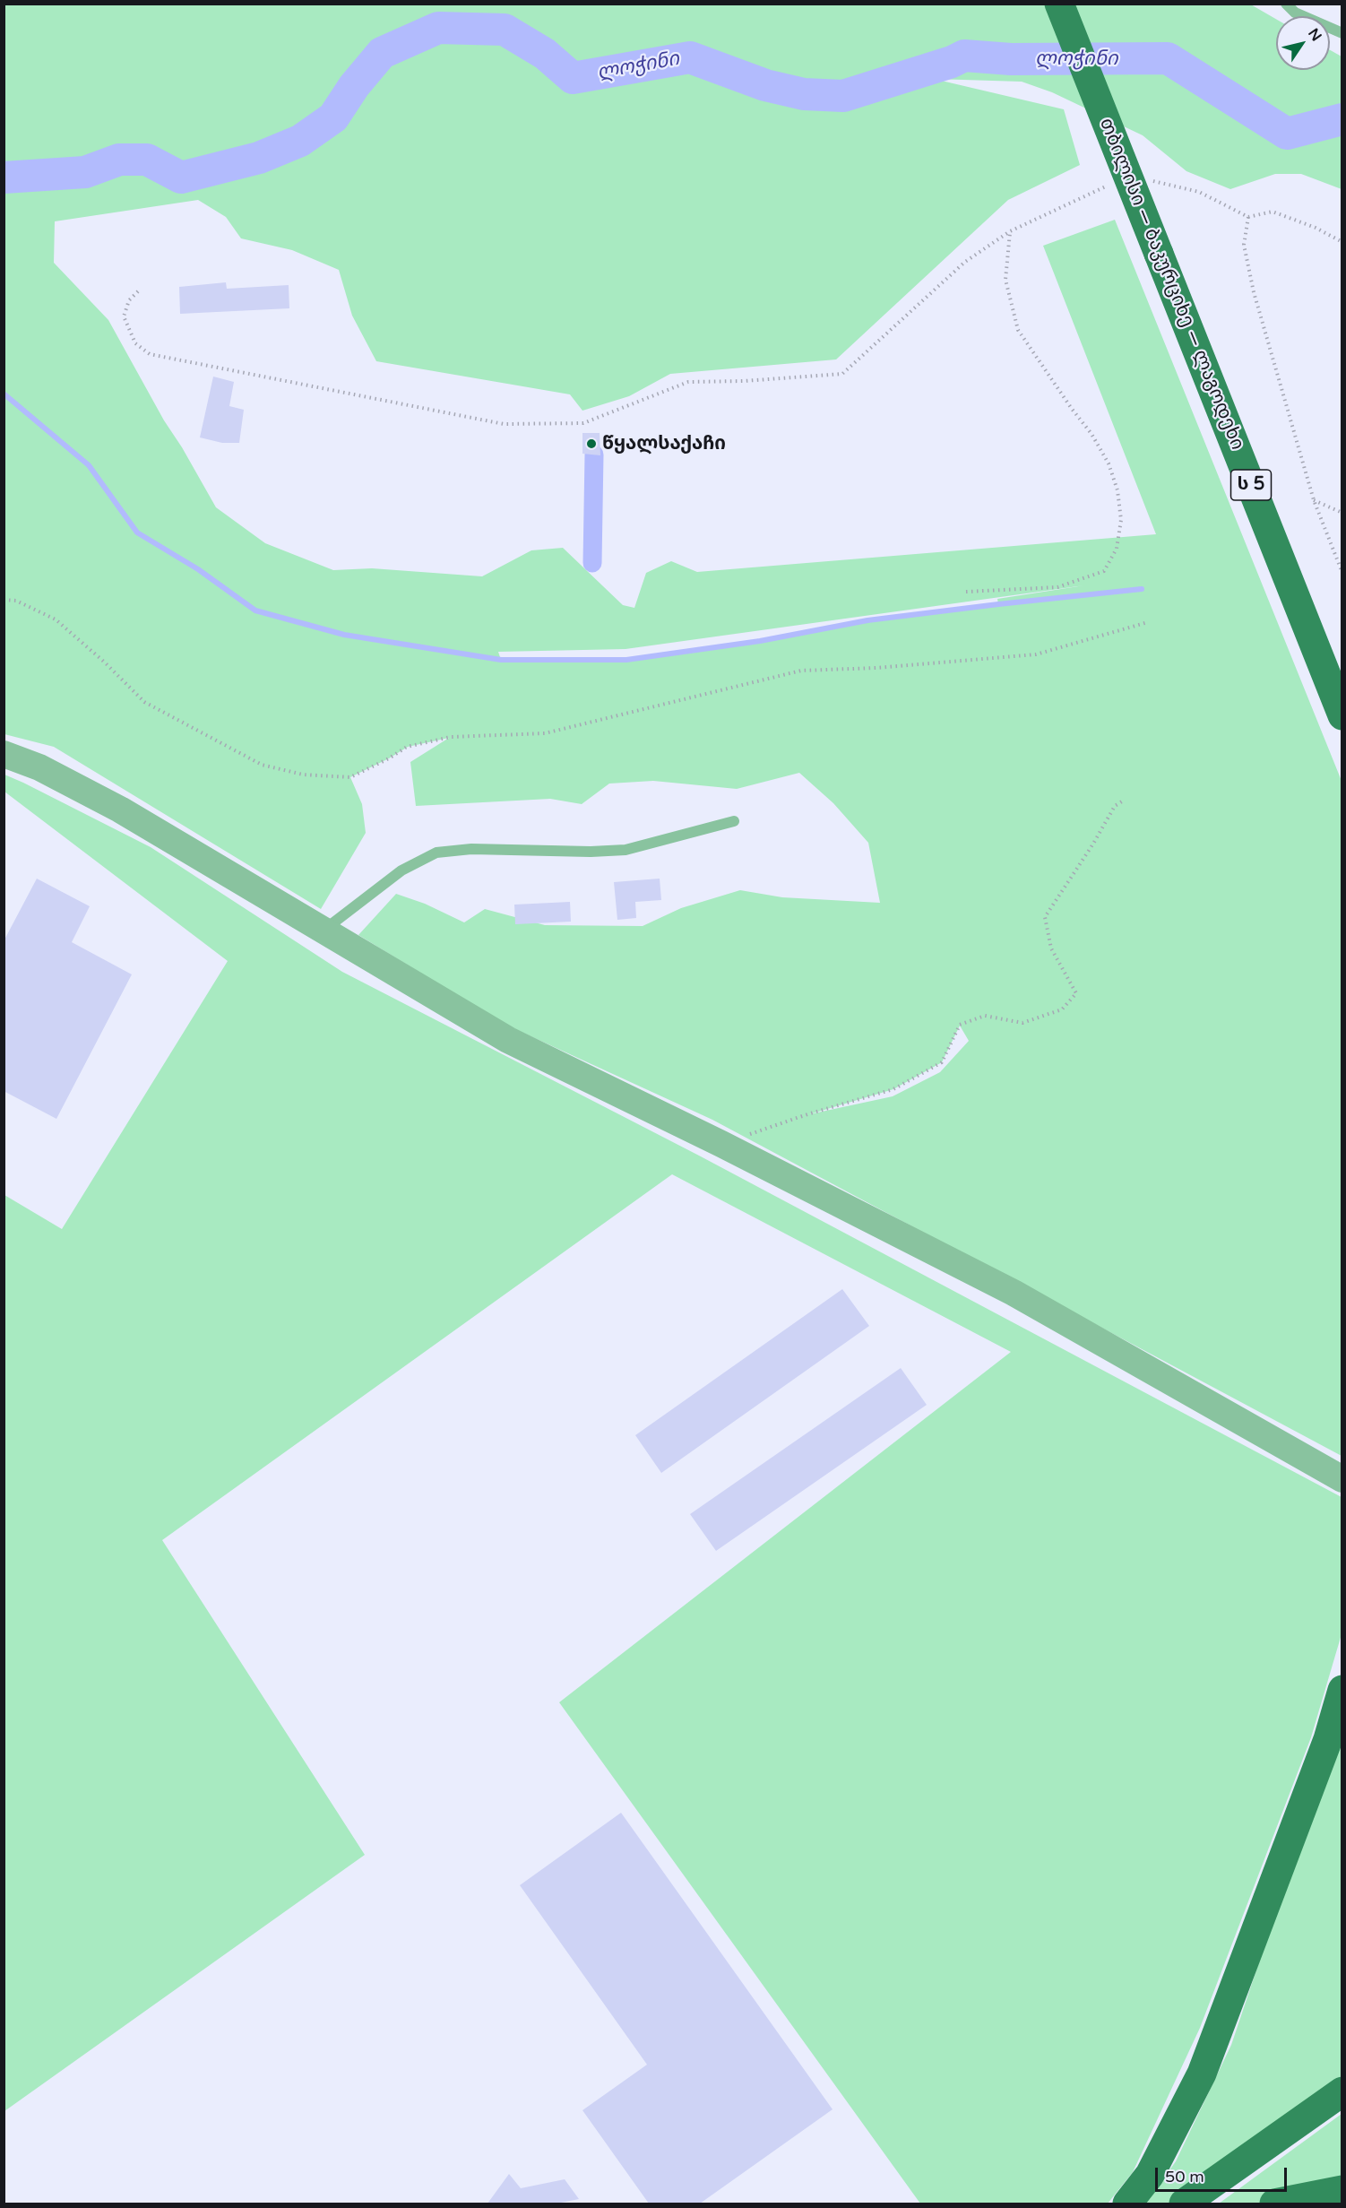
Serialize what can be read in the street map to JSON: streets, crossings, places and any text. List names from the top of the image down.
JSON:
{
  "streets": {
    "highway": ["თბილისი — ბაკურციხე — ლაგოდეხი", "ს 5"]
  },
  "water": ["ლოჭინი"],
  "places": ["წყალსაქაჩი"],
  "scale_bar": "50 m",
  "north": "top right"
}
